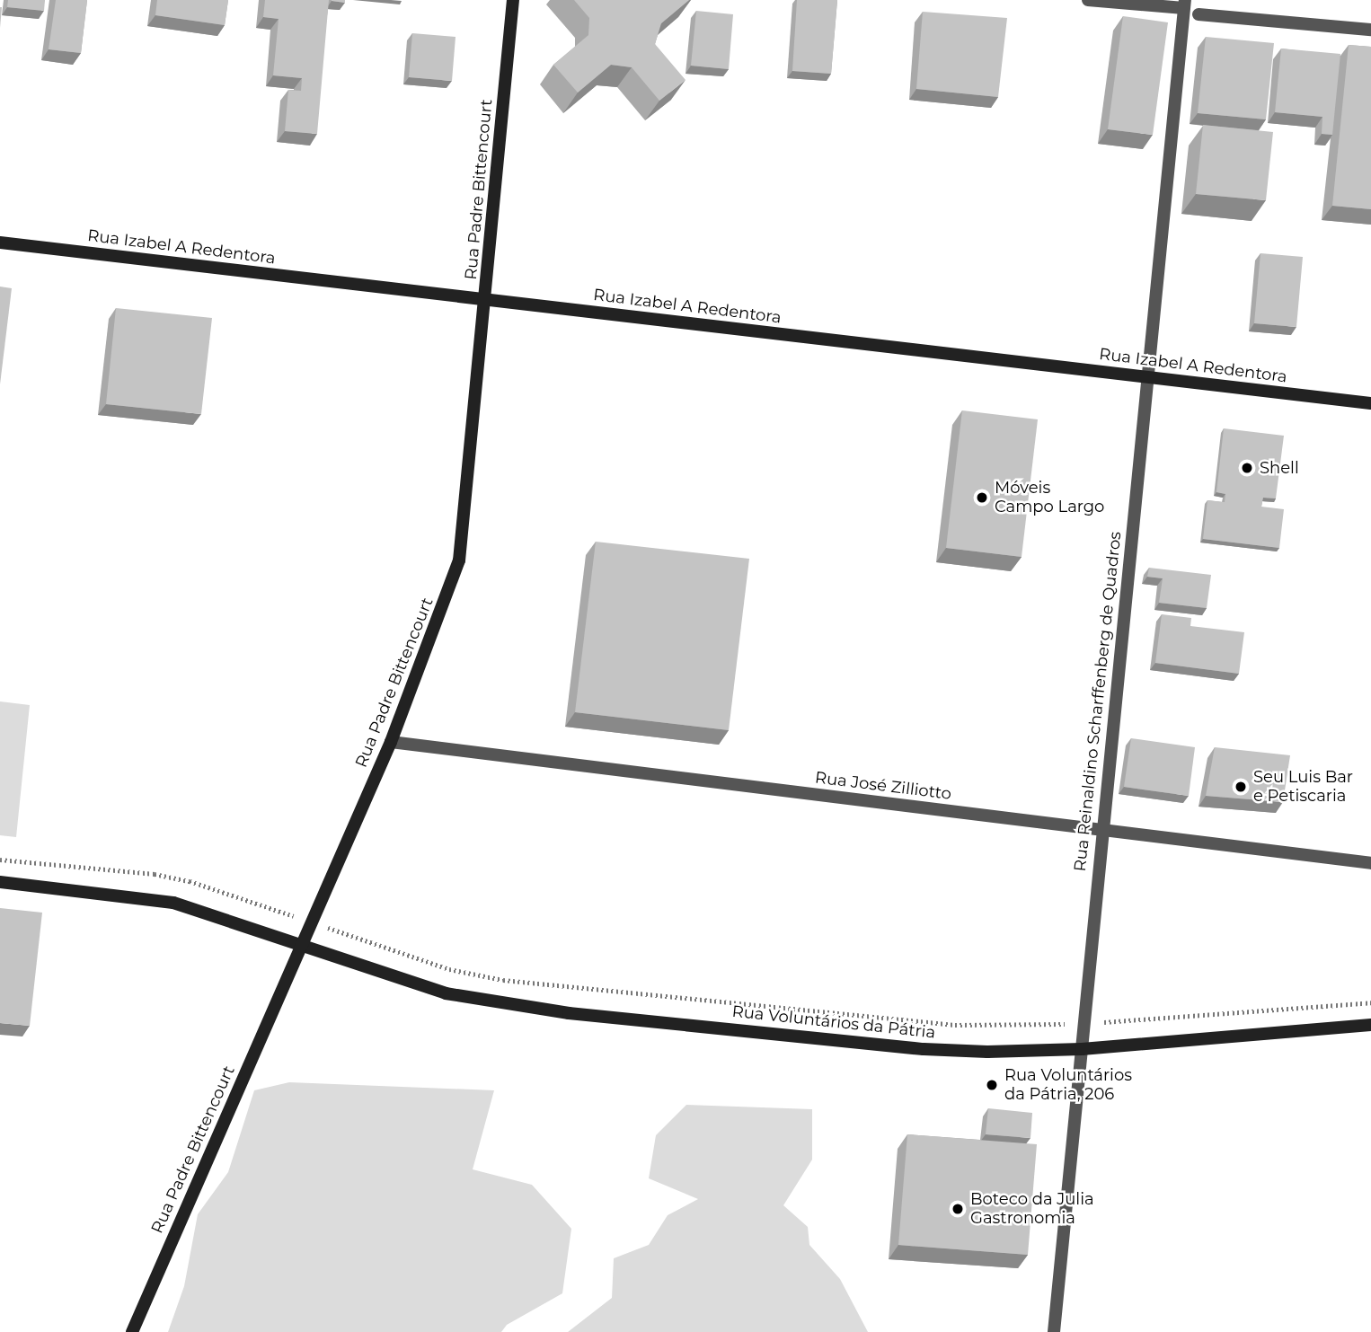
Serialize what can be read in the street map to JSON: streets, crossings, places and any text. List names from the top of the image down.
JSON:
{
  "streets": {
    "main road": ["Rua Padre Bittencourt", "Rua Izabel A Redentora", "Rua Voluntários da Pátria"],
    "street": ["Rua Reinaldino Scharffenberg de Quadros", "Rua José Zilliotto"]
  },
  "crossings": [
    ["Rua Padre Bittencourt", "Rua Izabel A Redentora"],
    ["Rua Padre Bittencourt", "Rua José Zilliotto"],
    ["Rua Padre Bittencourt", "Rua Voluntários da Pátria"],
    ["Rua Izabel A Redentora", "Rua Reinaldino Scharffenberg de Quadros"],
    ["Rua Reinaldino Scharffenberg de Quadros", "Rua José Zilliotto"],
    ["Rua Reinaldino Scharffenberg de Quadros", "Rua Voluntários da Pátria"]
  ],
  "places": [
    "Shell",
    "Móveis Campo Largo",
    "Seu Luis Bar e Petiscaria",
    "Rua Voluntários da Pátria, 206",
    "Boteco da Julia Gastronomia"
  ]
}
